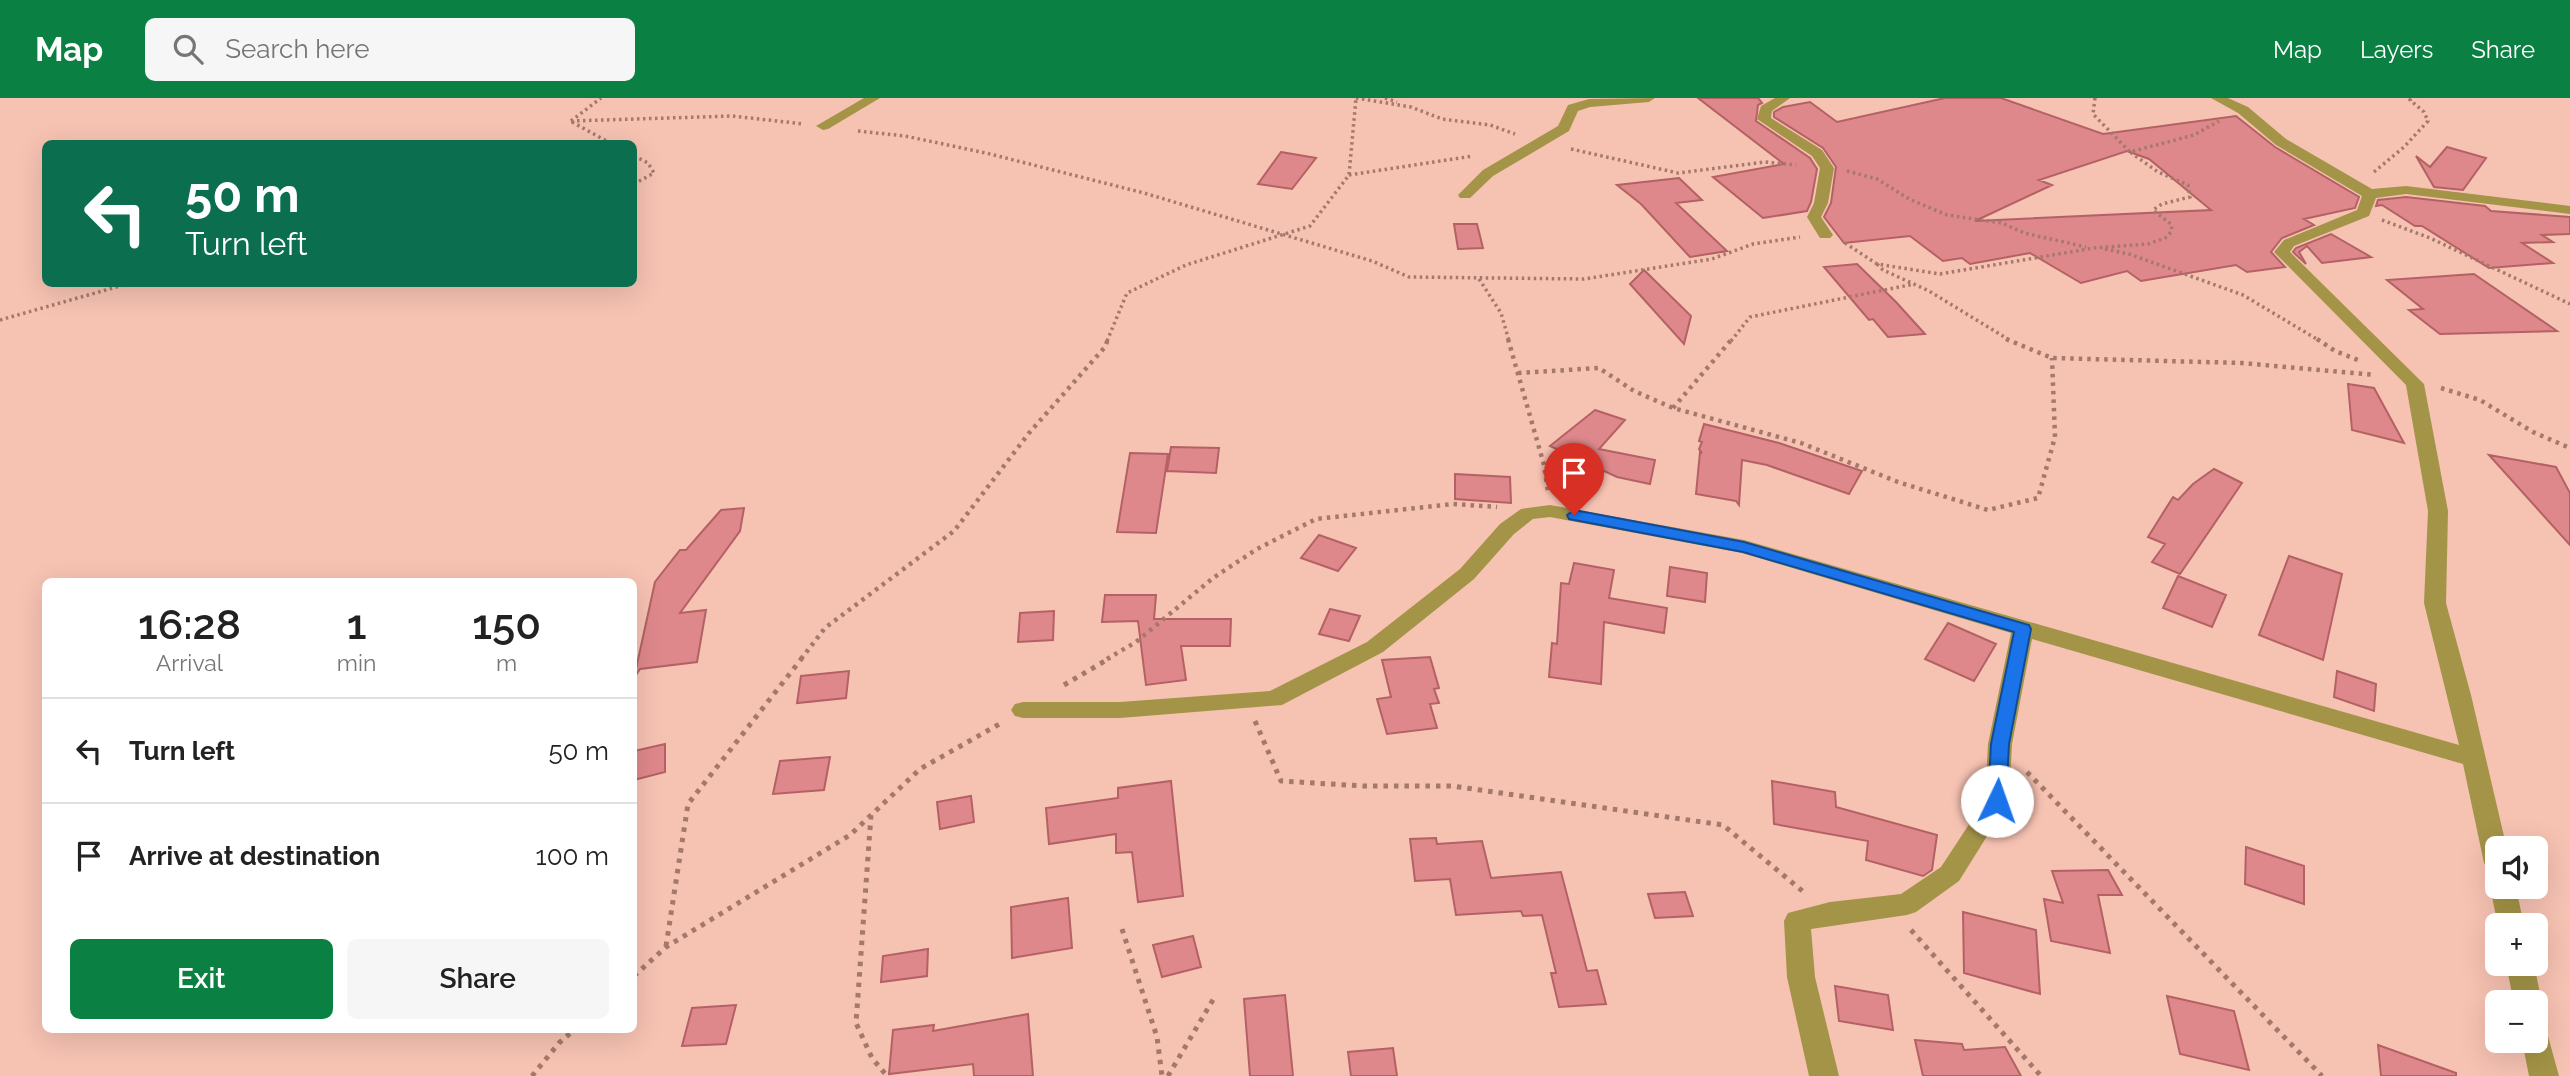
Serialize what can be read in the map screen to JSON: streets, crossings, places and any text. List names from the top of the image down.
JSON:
{
  "page": {
    "header": "Map",
    "search": "Search here",
    "nav": ["Map", "Layers", "Share"],
    "turn": ["50 m", "Turn left"],
    "eta": [
      "16:28",
      "Arrival",
      "1",
      "min",
      "150",
      "m"
    ],
    "list": [
      {
        "name": "Turn left",
        "value": "50 m"
      },
      {
        "name": "Arrive at destination",
        "value": "100 m"
      }
    ],
    "map_buttons": ["+", "−"],
    "buttons": ["Exit", "Share"]
  }
}
